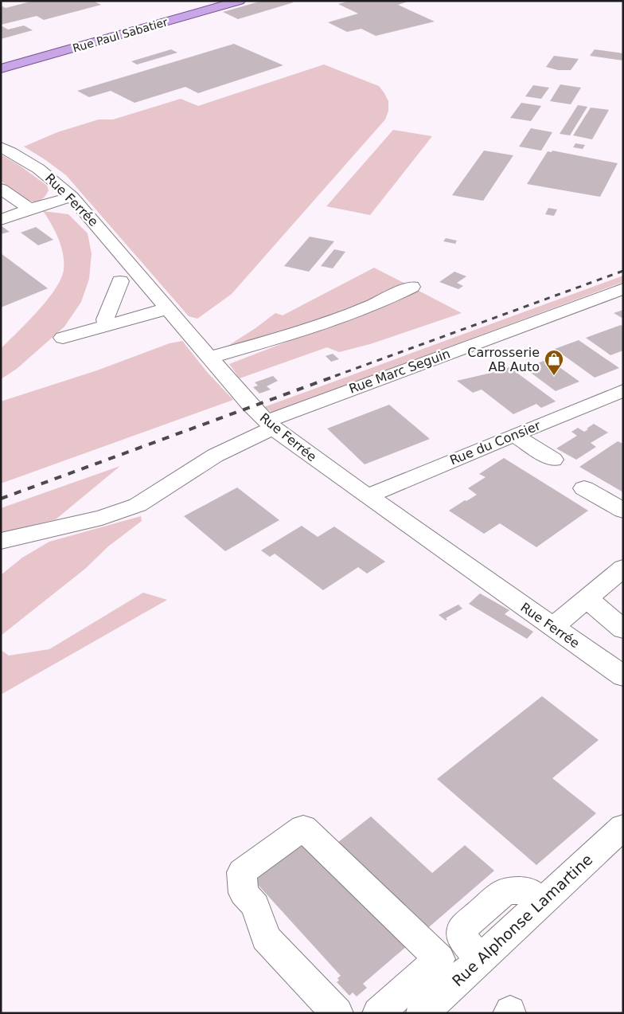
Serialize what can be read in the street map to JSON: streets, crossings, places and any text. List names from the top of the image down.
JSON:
{
  "streets": {
    "main road": ["Rue Paul Sabatier"],
    "street": [
      "Rue Ferrée",
      "Rue Marc Seguin",
      "Rue du Consier",
      "Rue Alphonse Lamartine"
    ]
  },
  "crossings": [
    ["Rue Ferrée", "Rue Marc Seguin"],
    ["Rue Ferrée", "Rue du Consier"]
  ],
  "places": {
    "shop": ["Carrosserie AB Auto"]
  }
}
